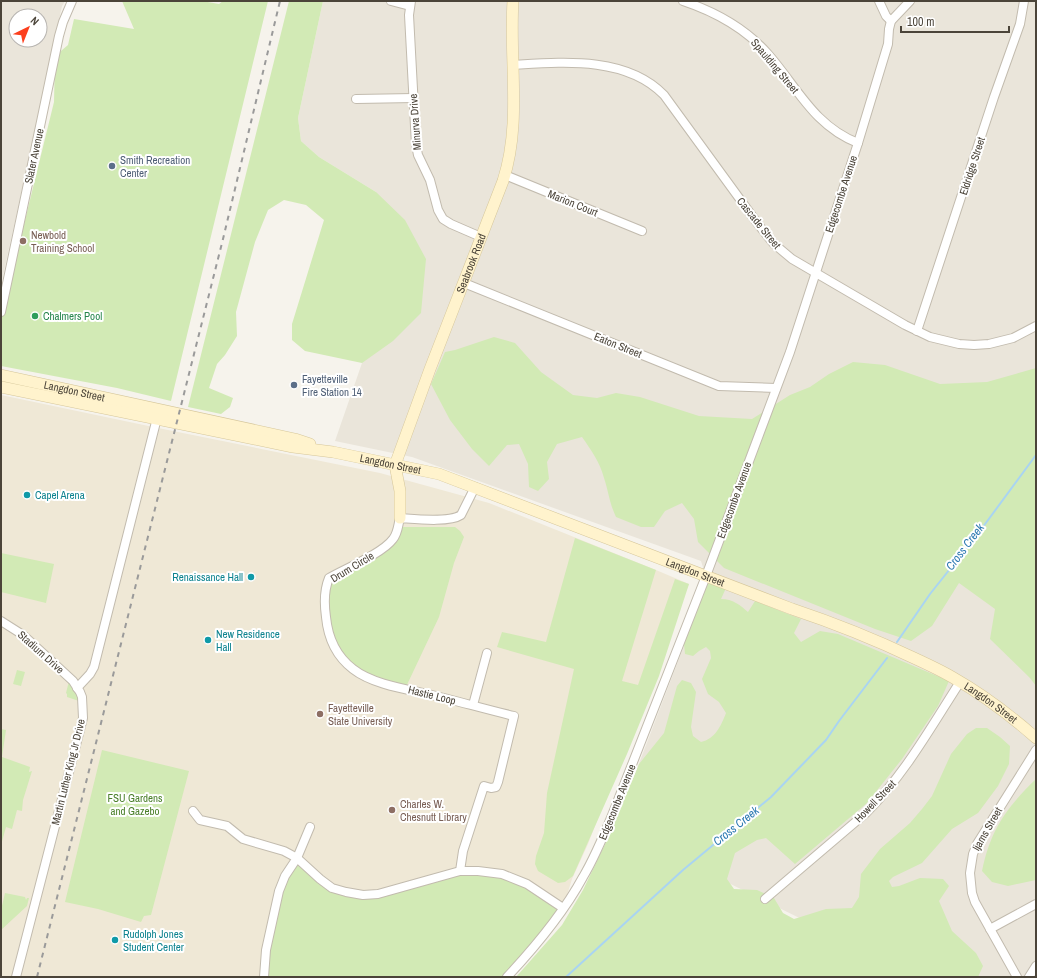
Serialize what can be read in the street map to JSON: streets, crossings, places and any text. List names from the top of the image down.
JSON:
{
  "streets": {
    "street": [
      "Spaulding Street",
      "Minurva Drive",
      "Slater Avenue",
      "Eldridge Street",
      "Edgecombe Avenue",
      "Marion Court",
      "Cascade Street",
      "Seabrook Road",
      "Eaton Street",
      "Langdon Street",
      "Drum Circle",
      "Stadium Drive",
      "Hastie Loop",
      "Martin Luther King Jr Drive",
      "Howell Street",
      "Ijams Street"
    ]
  },
  "crossings": [
    ["Spaulding Street", "Edgecombe Avenue"],
    ["Minurva Drive", "Seabrook Road"],
    ["Eldridge Street", "Cascade Street"],
    ["Edgecombe Avenue", "Cascade Street"],
    ["Edgecombe Avenue", "Eaton Street"],
    ["Edgecombe Avenue", "Langdon Street"],
    ["Marion Court", "Seabrook Road"],
    ["Cascade Street", "Seabrook Road"],
    ["Seabrook Road", "Eaton Street"],
    ["Seabrook Road", "Langdon Street"],
    ["Langdon Street", "Howell Street"],
    ["Drum Circle", "Hastie Loop"],
    ["Stadium Drive", "Martin Luther King Jr Drive"]
  ],
  "water": ["Cross Creek"],
  "parks": ["FSU Gardens and Gazebo"],
  "places": [
    "Smith Recreation Center",
    "Newbold Training School",
    "Chalmers Pool",
    "Fayetteville Fire Station 14",
    "Capel Arena",
    "Renaissance Hall",
    "New Residence Hall",
    "Fayetteville State University",
    "Charles W. Chesnutt Library",
    "Rudolph Jones Student Center"
  ],
  "scale_bar": "100 m",
  "north": "top right"
}
